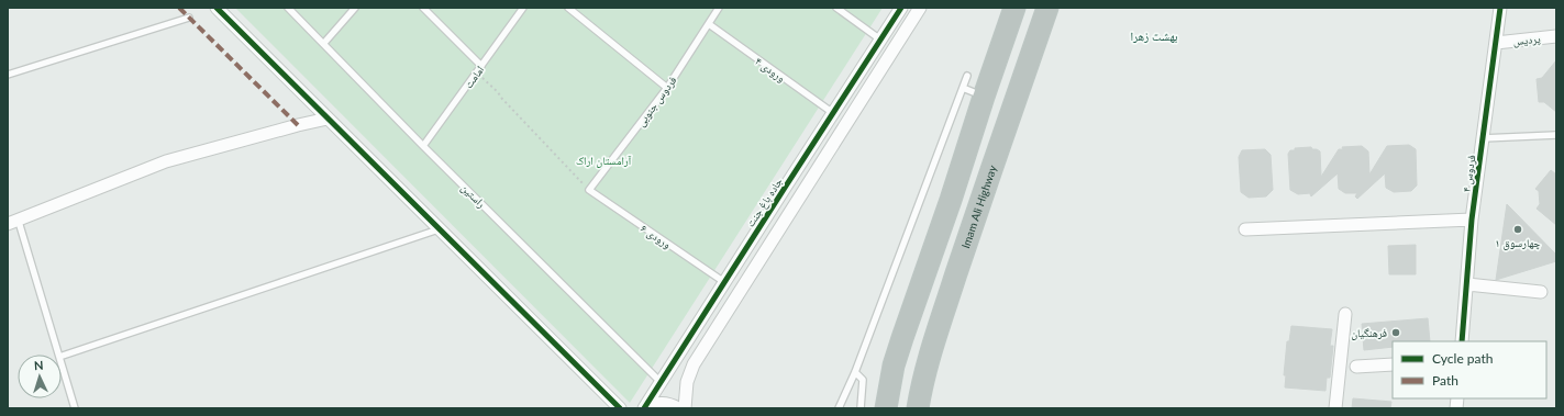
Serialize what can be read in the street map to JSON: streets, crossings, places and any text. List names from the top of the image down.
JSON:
{
  "streets": {
    "highway": ["Imam Ali Highway"],
    "street": ["پردیس", "فردوس ۴", "جاده باغ جنت"],
    "lane": [
      "ورودی ۴",
      "امامت",
      "فردوس جنوبی",
      "راستین",
      "ورودی ۶"
    ]
  },
  "crossings": [
    ["پردیس", "فردوس ۴"],
    ["ورودی ۴", "فردوس جنوبی"],
    ["ورودی ۴", "جاده باغ جنت"],
    ["امامت", "راستین"],
    ["فردوس جنوبی", "ورودی ۶"],
    ["راستین", "جاده باغ جنت"],
    ["جاده باغ جنت", "ورودی ۶"]
  ],
  "districts": ["بهشت زهرا"],
  "parks": ["آرامستان اراک"],
  "places": ["چهارسوق ۱", "فرهنگیان"],
  "legend": ["Cycle path", "Path"],
  "north": "top"
}
